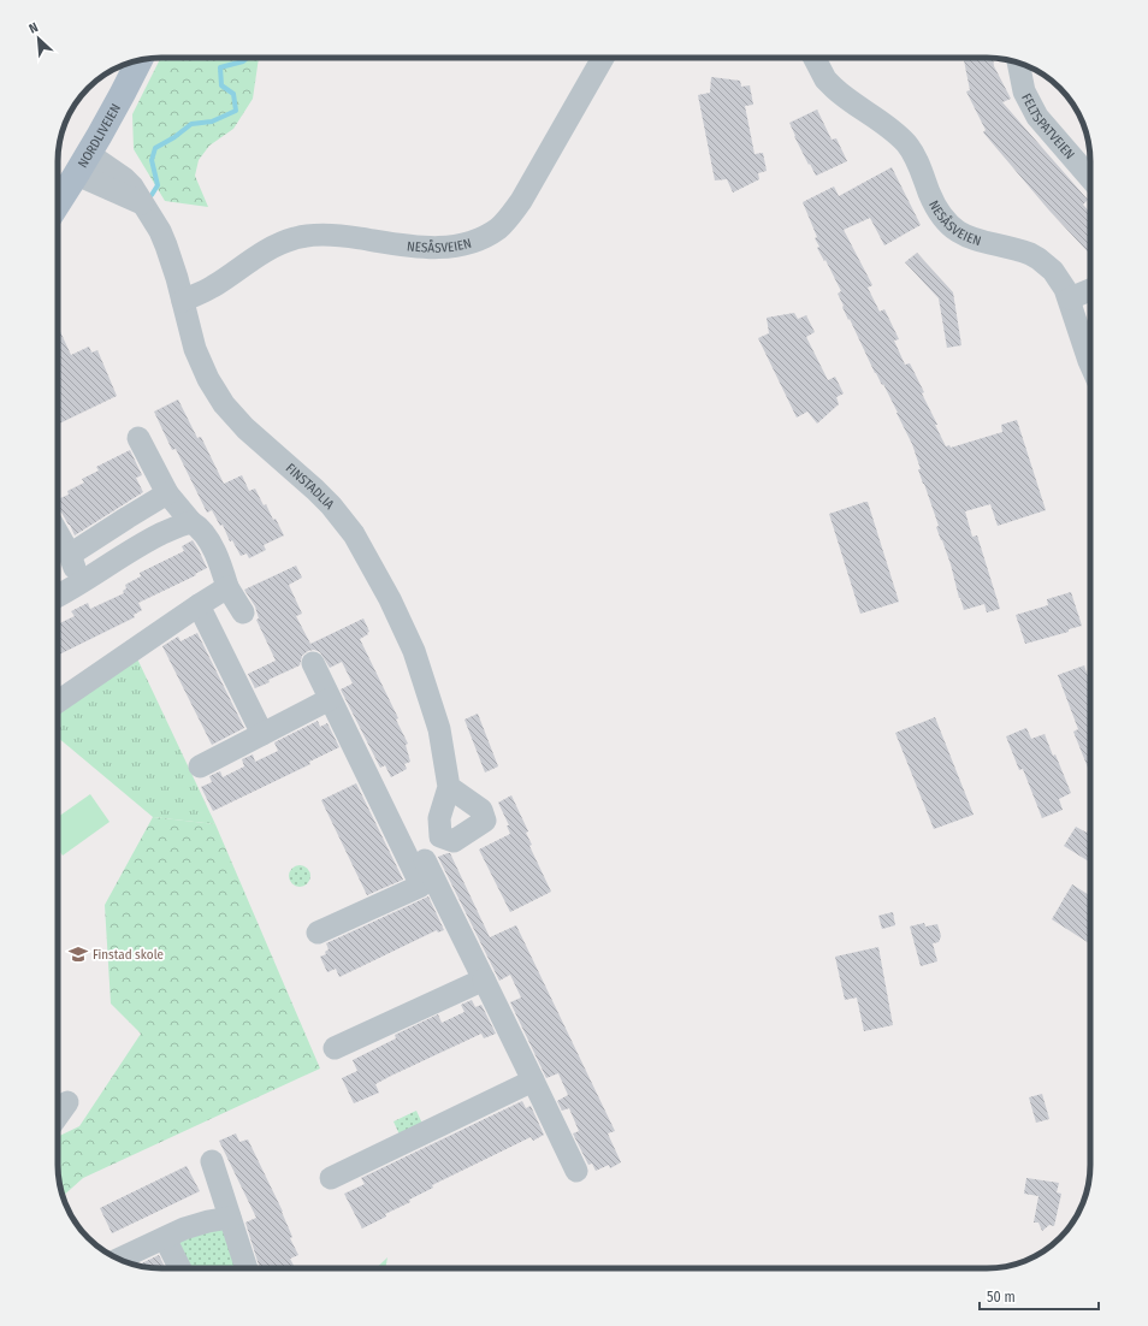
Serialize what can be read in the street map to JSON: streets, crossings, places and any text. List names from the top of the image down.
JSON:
{
  "streets": {
    "main road": ["NORDLIVEIEN"],
    "street": ["FELTSPATVEIEN", "NESÅSVEIEN", "FINSTADLIA"]
  },
  "crossings": [
    ["NORDLIVEIEN", "FINSTADLIA"],
    ["NESÅSVEIEN", "FINSTADLIA"]
  ],
  "places": {
    "school or university": ["Finstad skole"]
  },
  "scale_bar": "50 m",
  "north": "top left"
}
